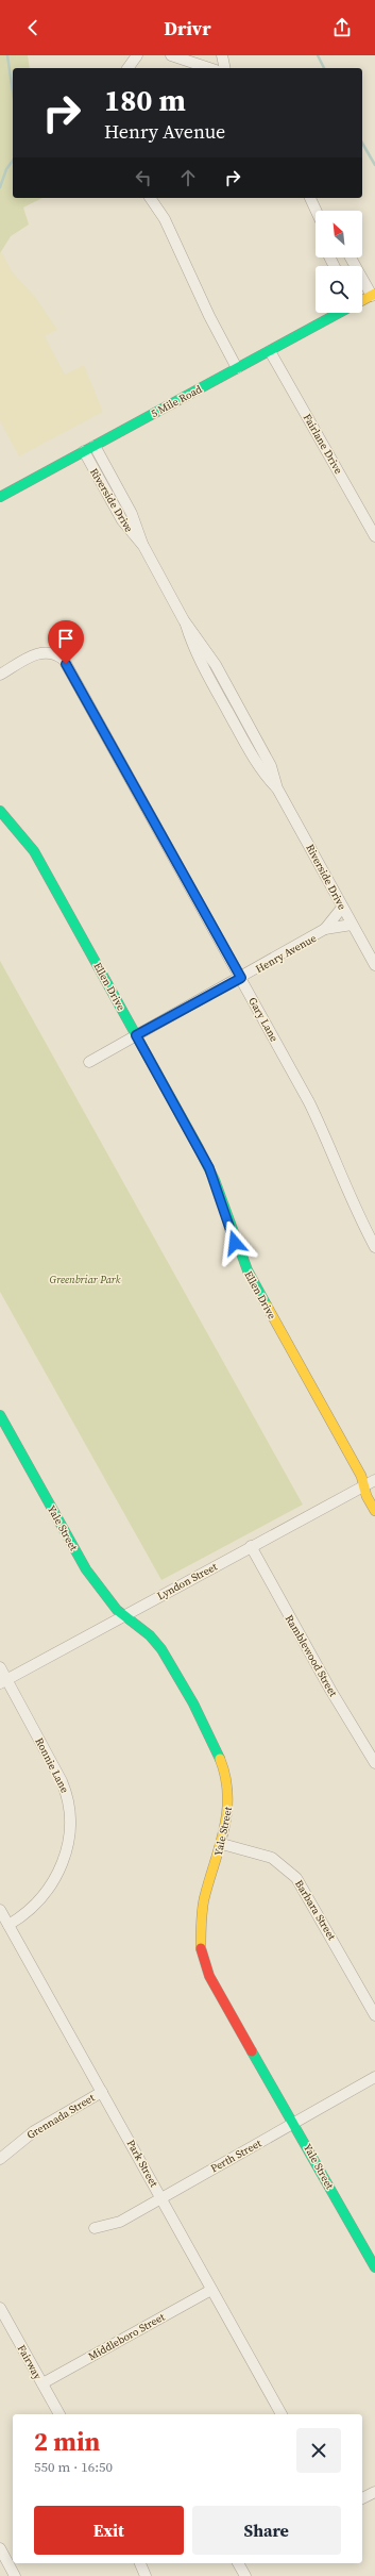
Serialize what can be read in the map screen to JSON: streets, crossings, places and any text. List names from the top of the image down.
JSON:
{
  "streets": {
    "street": [
      "5 Mile Road",
      "Fairlane Drive",
      "Riverside Drive",
      "Henry Avenue",
      "Ellen Drive",
      "Gary Lane",
      "Yale Street",
      "Lyndon Street",
      "Ramblewood Street",
      "Ronnie Lane",
      "Barbara Street",
      "Grennada Street",
      "Perth Street",
      "Park Street",
      "Middleboro Street",
      "Fairway"
    ]
  },
  "crossings": [
    ["5 Mile Road", "Fairlane Drive"],
    ["5 Mile Road", "Riverside Drive"],
    ["Riverside Drive", "Henry Avenue"],
    ["Henry Avenue", "Ellen Drive"],
    ["Henry Avenue", "Gary Lane"],
    ["Ellen Drive", "Lyndon Street"],
    ["Yale Street", "Lyndon Street"],
    ["Yale Street", "Barbara Street"],
    ["Yale Street", "Perth Street"],
    ["Lyndon Street", "Ramblewood Street"],
    ["Lyndon Street", "Ronnie Lane"],
    ["Ronnie Lane", "Park Street"],
    ["Grennada Street", "Park Street"],
    ["Perth Street", "Park Street"],
    ["Park Street", "Middleboro Street"],
    ["Middleboro Street", "Fairway"]
  ],
  "parks": ["Greenbriar Park"],
  "north": "top left",
  "page": {
    "header": "Drivr",
    "turn": ["180 m", "Henry Avenue"],
    "heading": ["2 min", "550 m · 16:50"],
    "buttons": ["Exit", "Share"]
  }
}
